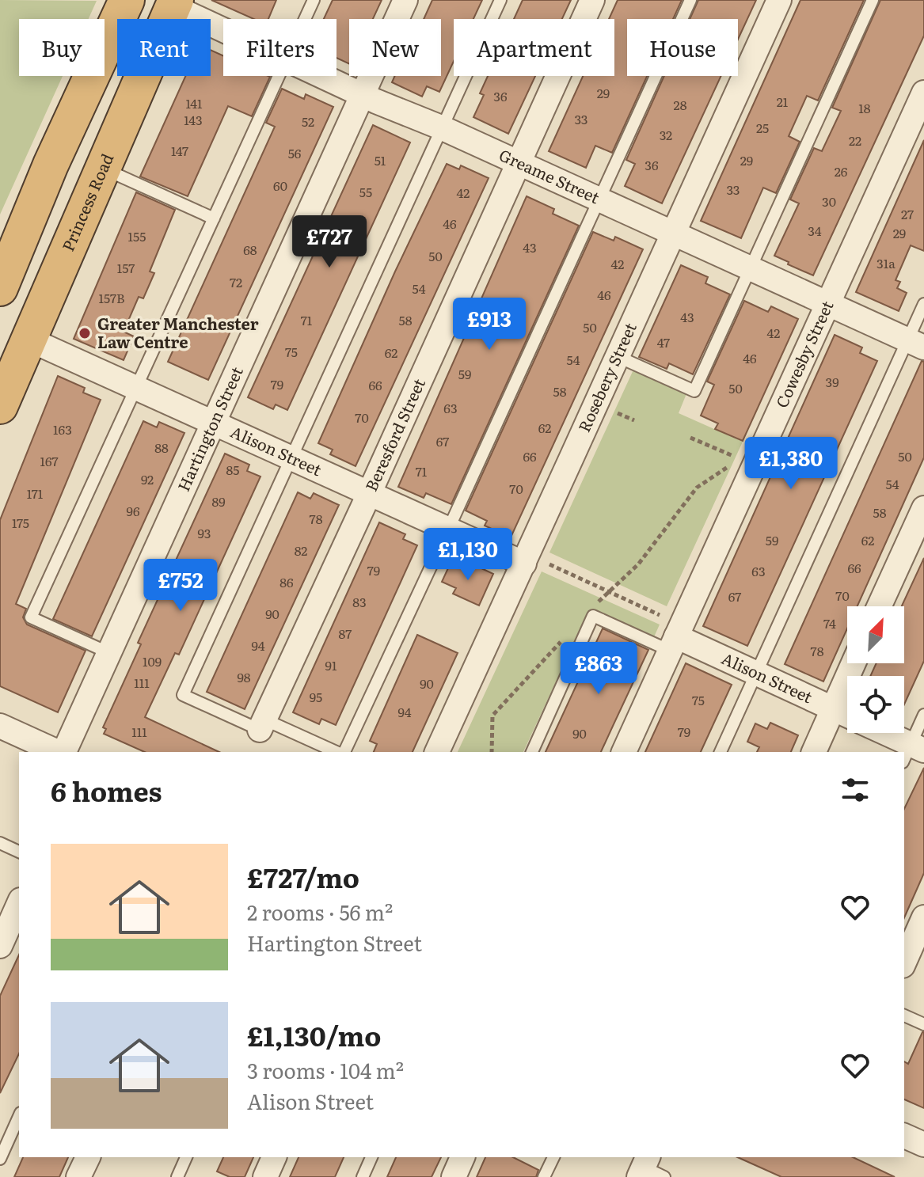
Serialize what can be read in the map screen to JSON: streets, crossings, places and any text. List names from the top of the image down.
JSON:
{
  "streets": {
    "highway": ["Princess Road"],
    "street": [
      "Greame Street",
      "Cowesby Street",
      "Rosebery Street",
      "Hartington Street",
      "Beresford Street",
      "Alison Street"
    ]
  },
  "crossings": [
    ["Greame Street", "Princess Road"],
    ["Greame Street", "Cowesby Street"],
    ["Greame Street", "Rosebery Street"],
    ["Greame Street", "Hartington Street"],
    ["Greame Street", "Beresford Street"],
    ["Princess Road", "Alison Street"],
    ["Cowesby Street", "Alison Street"],
    ["Rosebery Street", "Alison Street"],
    ["Hartington Street", "Alison Street"],
    ["Beresford Street", "Alison Street"]
  ],
  "places": ["Greater Manchester Law Centre"],
  "house_numbers": [
    "29",
    "36",
    "21",
    "141",
    "28",
    "18",
    "33",
    "143",
    "52",
    "25",
    "32",
    "22",
    "147",
    "56",
    "51",
    "29",
    "36",
    "26",
    "60",
    "33",
    "55",
    "42",
    "30",
    "27",
    "46",
    "34",
    "29",
    "155",
    "43",
    "68",
    "50",
    "31a",
    "42",
    "157",
    "72",
    "54",
    "46",
    "157B",
    "43",
    "71",
    "58",
    "50",
    "42",
    "47",
    "75",
    "62",
    "46",
    "54",
    "59",
    "39",
    "79",
    "66",
    "50",
    "58",
    "63",
    "70",
    "62",
    "163",
    "67",
    "88",
    "66",
    "50",
    "167",
    "85",
    "71",
    "92",
    "54",
    "70",
    "171",
    "89",
    "96",
    "58",
    "78",
    "175",
    "93",
    "59",
    "62",
    "82",
    "66",
    "79",
    "63",
    "86",
    "70",
    "67",
    "83",
    "90",
    "74",
    "87",
    "94",
    "78",
    "109",
    "91",
    "98",
    "111",
    "90",
    "95",
    "75",
    "94",
    "111",
    "79",
    "90"
  ],
  "north": "top right",
  "page": {
    "chip": [
      "Buy",
      "Rent",
      "Filters",
      "New",
      "Apartment",
      "House"
    ],
    "price": [
      "£727",
      "£913",
      "£1,380",
      "£1,130",
      "£752",
      "£863"
    ],
    "heading": "6 homes",
    "list": [
      {
        "name": "£727/mo",
        "note": "2 rooms · 56 m² · Hartington Street"
      },
      {
        "name": "£1,130/mo",
        "note": "3 rooms · 104 m² · Alison Street"
      }
    ]
  }
}
